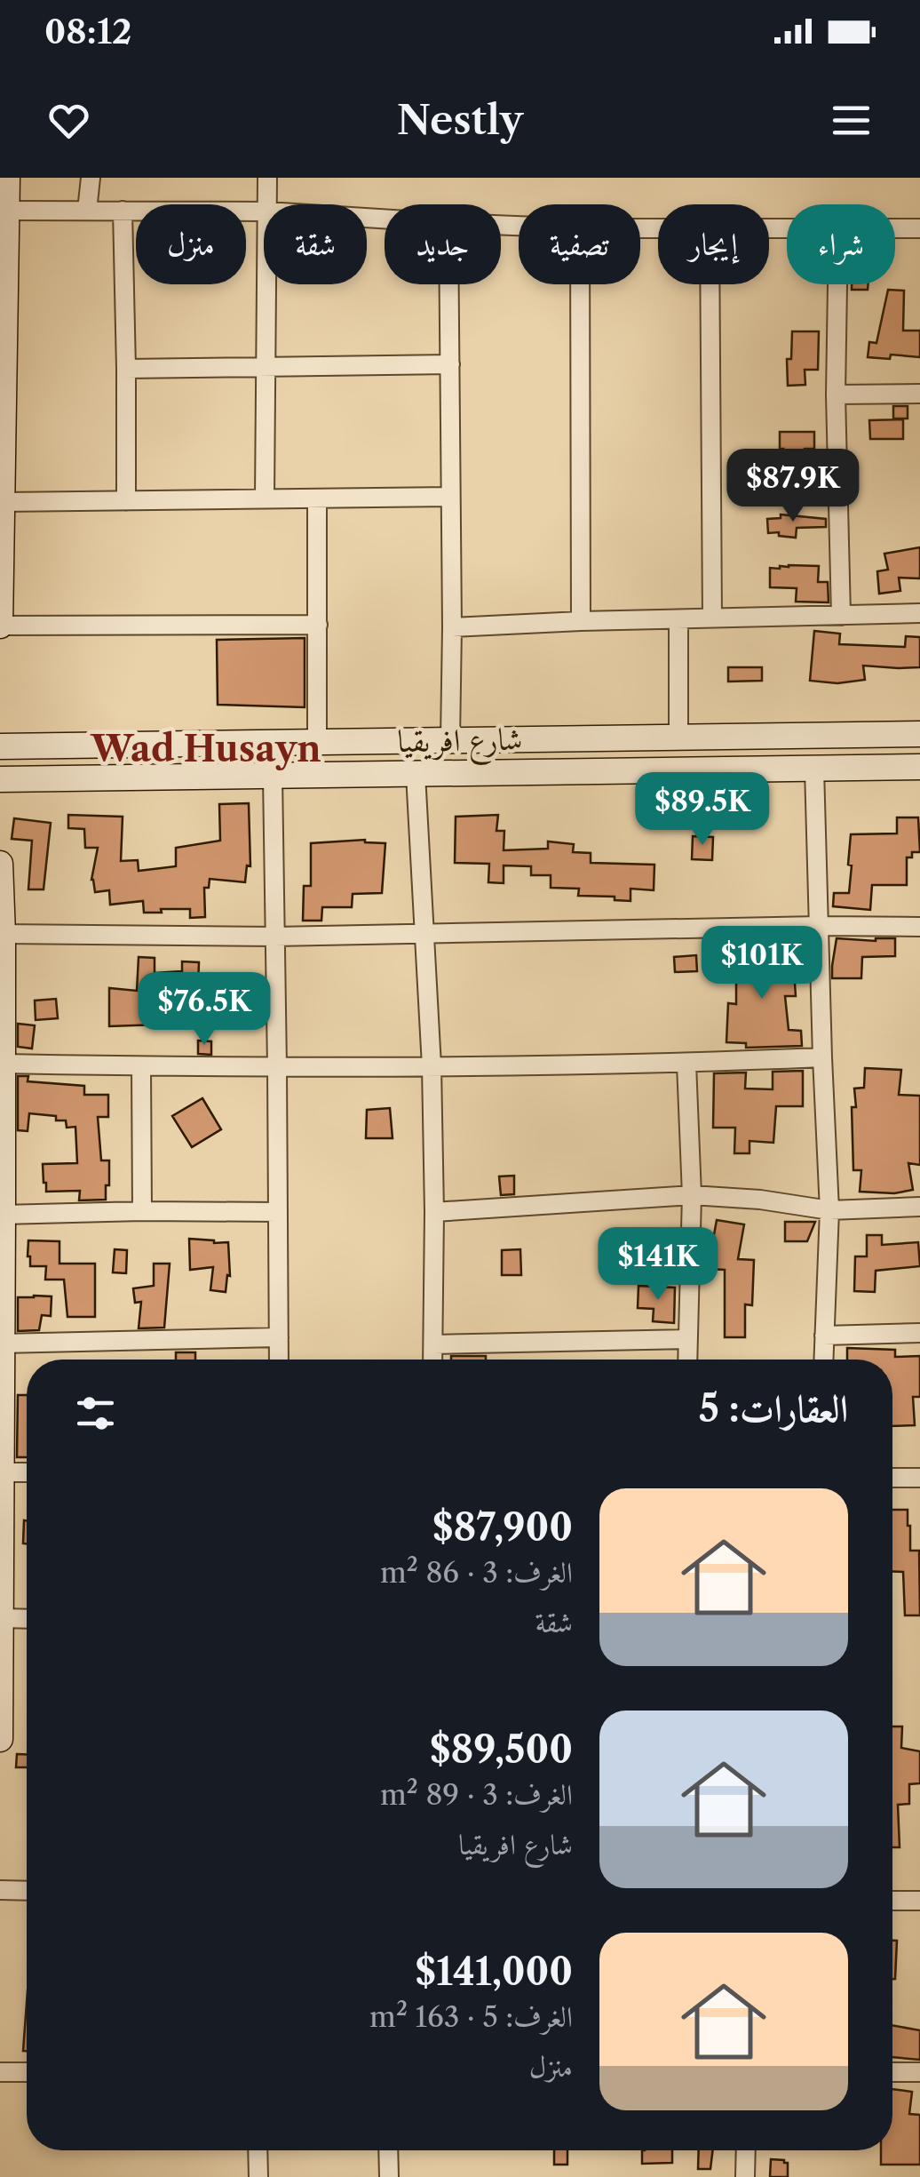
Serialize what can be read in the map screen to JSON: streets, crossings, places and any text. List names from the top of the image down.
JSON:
{
  "streets": {
    "street": ["شارع افريقيا"]
  },
  "districts": ["Wad Husayn"],
  "page": {
    "status": "08:12",
    "header": "Nestly",
    "chip": [
      "شراء",
      "إيجار",
      "تصفية",
      "جديد",
      "شقة",
      "منزل"
    ],
    "price": [
      "$87.9K",
      "$89.5K",
      "$101K",
      "$76.5K",
      "$141K"
    ],
    "heading": "العقارات: 5",
    "list": [
      {
        "name": "$87,900",
        "note": "الغرف: 3 · 86 m² · شقة"
      },
      {
        "name": "$89,500",
        "note": "الغرف: 3 · 89 m² · شارع افريقيا"
      },
      {
        "name": "$141,000",
        "note": "الغرف: 5 · 163 m² · منزل"
      }
    ]
  }
}
